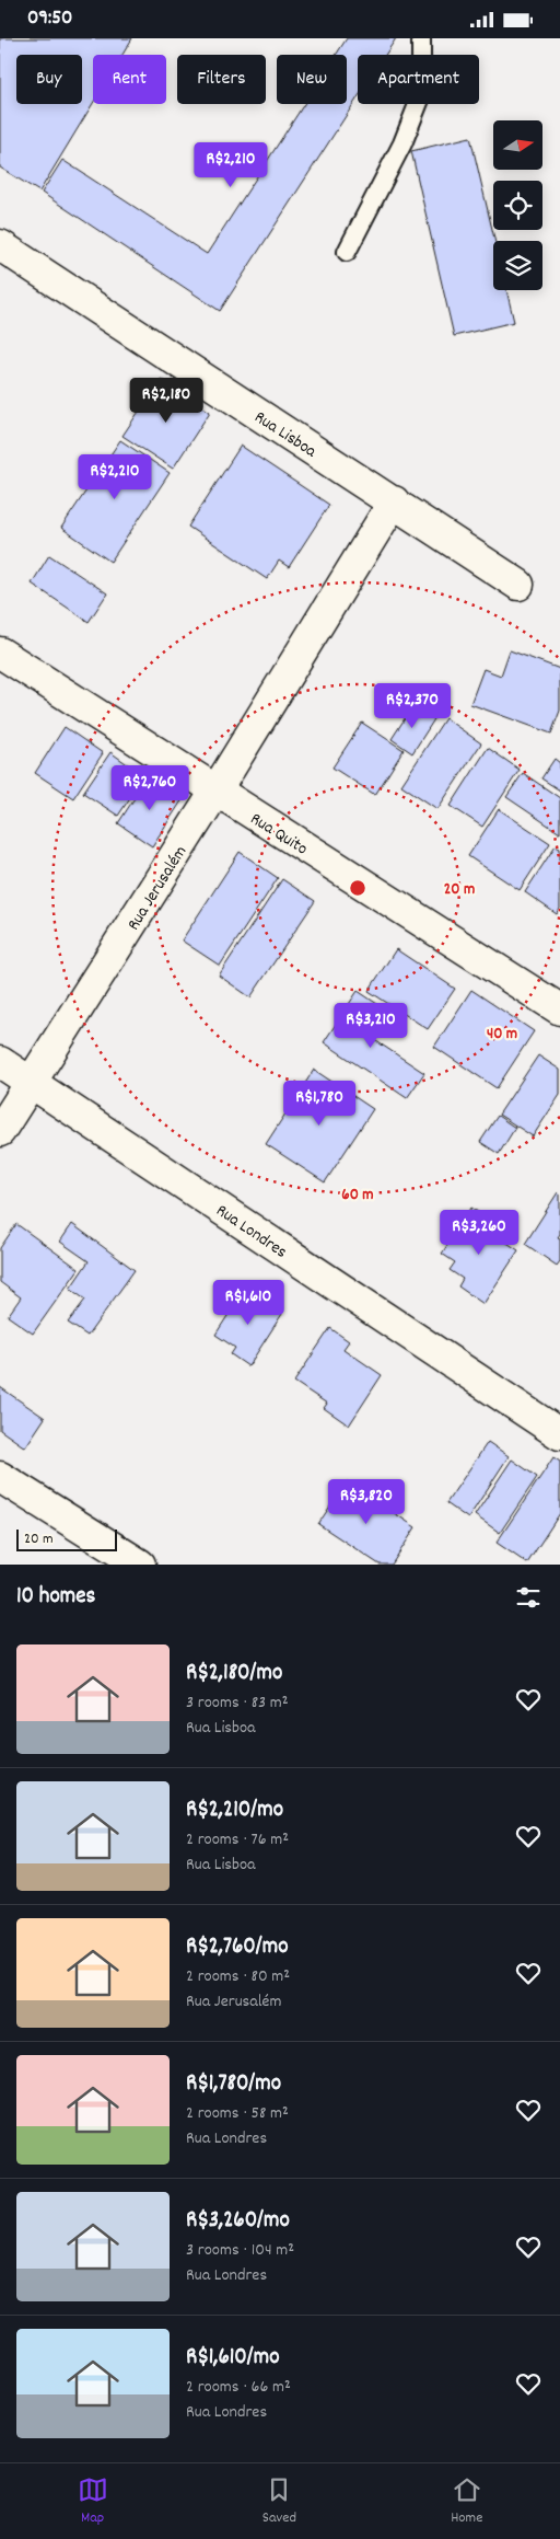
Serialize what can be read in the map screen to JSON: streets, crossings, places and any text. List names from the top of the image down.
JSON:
{
  "streets": {
    "street": [
      "Rua Lisboa",
      "Rua Quito",
      "Rua Jerusalém",
      "Rua Londres"
    ]
  },
  "crossings": [
    ["Rua Lisboa", "Rua Jerusalém"],
    ["Rua Quito", "Rua Jerusalém"],
    ["Rua Jerusalém", "Rua Londres"]
  ],
  "scale_bar": "20 m",
  "north": "right",
  "page": {
    "status": "09:50",
    "chip": [
      "Buy",
      "Rent",
      "Filters",
      "New",
      "Apartment"
    ],
    "price": [
      "R$2,210",
      "R$2,180",
      "R$2,210",
      "R$2,370",
      "R$2,760",
      "R$3,210",
      "R$1,780",
      "R$3,260",
      "R$1,610",
      "R$3,820"
    ],
    "scale": "20 m",
    "heading": "10 homes",
    "list": [
      {
        "name": "R$2,180/mo",
        "note": "3 rooms · 83 m² · Rua Lisboa"
      },
      {
        "name": "R$2,210/mo",
        "note": "2 rooms · 76 m² · Rua Lisboa"
      },
      {
        "name": "R$2,760/mo",
        "note": "2 rooms · 80 m² · Rua Jerusalém"
      },
      {
        "name": "R$1,780/mo",
        "note": "2 rooms · 58 m² · Rua Londres"
      },
      {
        "name": "R$3,260/mo",
        "note": "3 rooms · 104 m² · Rua Londres"
      },
      {
        "name": "R$1,610/mo",
        "note": "2 rooms · 66 m² · Rua Londres"
      }
    ],
    "tabs": ["Map", "Saved", "Home"]
  },
  "rings": ["20 m", "40 m", "60 m"]
}
